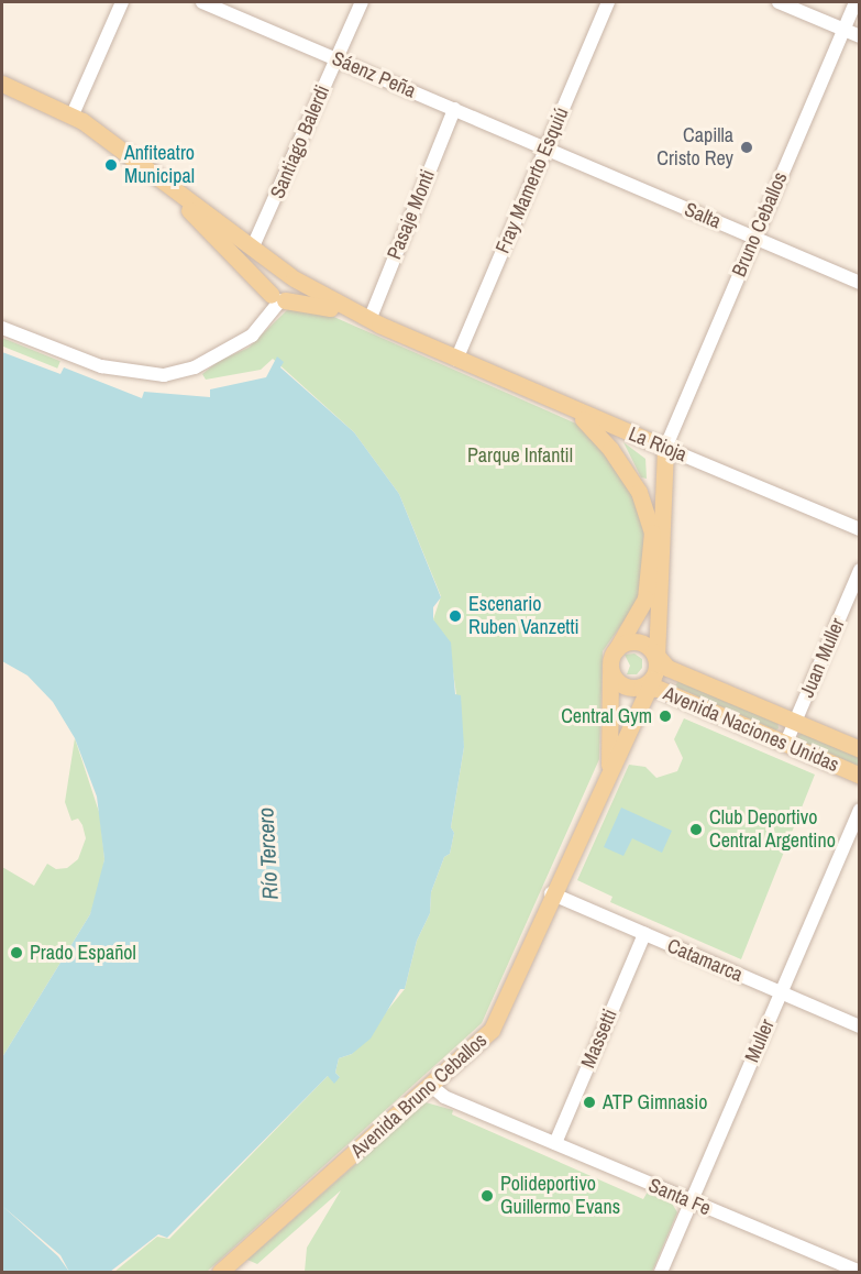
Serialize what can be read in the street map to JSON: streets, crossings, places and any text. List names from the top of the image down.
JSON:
{
  "streets": {
    "main road": ["La Rioja", "Avenida Naciones Unidas", "Avenida Bruno Ceballos"],
    "street": [
      "Sáenz Peña",
      "Santiago Balerdi",
      "Fray Mamerto Esquiú",
      "Pasaje Monti",
      "Salta",
      "Bruno Ceballos",
      "Juan Muller",
      "Catamarca",
      "Massetti",
      "Muller",
      "Santa Fe"
    ]
  },
  "crossings": [
    ["Sáenz Peña", "Santiago Balerdi"],
    ["Sáenz Peña", "Fray Mamerto Esquiú"],
    ["Sáenz Peña", "Pasaje Monti"],
    ["Sáenz Peña", "Salta"],
    ["Fray Mamerto Esquiú", "Salta"],
    ["Fray Mamerto Esquiú", "La Rioja"],
    ["Pasaje Monti", "La Rioja"],
    ["Salta", "Bruno Ceballos"],
    ["Bruno Ceballos", "La Rioja"],
    ["Juan Muller", "Avenida Naciones Unidas"],
    ["Avenida Naciones Unidas", "Avenida Bruno Ceballos"],
    ["Catamarca", "Massetti"],
    ["Catamarca", "Muller"],
    ["Catamarca", "Avenida Bruno Ceballos"],
    ["Massetti", "Santa Fe"],
    ["Muller", "Santa Fe"],
    ["Avenida Bruno Ceballos", "Santa Fe"]
  ],
  "water": ["Río Tercero"],
  "parks": ["Parque Infantil"],
  "places": [
    "Capilla Cristo Rey",
    "Anfiteatro Municipal",
    "Escenario Ruben Vanzetti",
    "Central Gym",
    "Club Deportivo Central Argentino",
    "Prado Español",
    "ATP Gimnasio",
    "Polideportivo Guillermo Evans"
  ]
}
